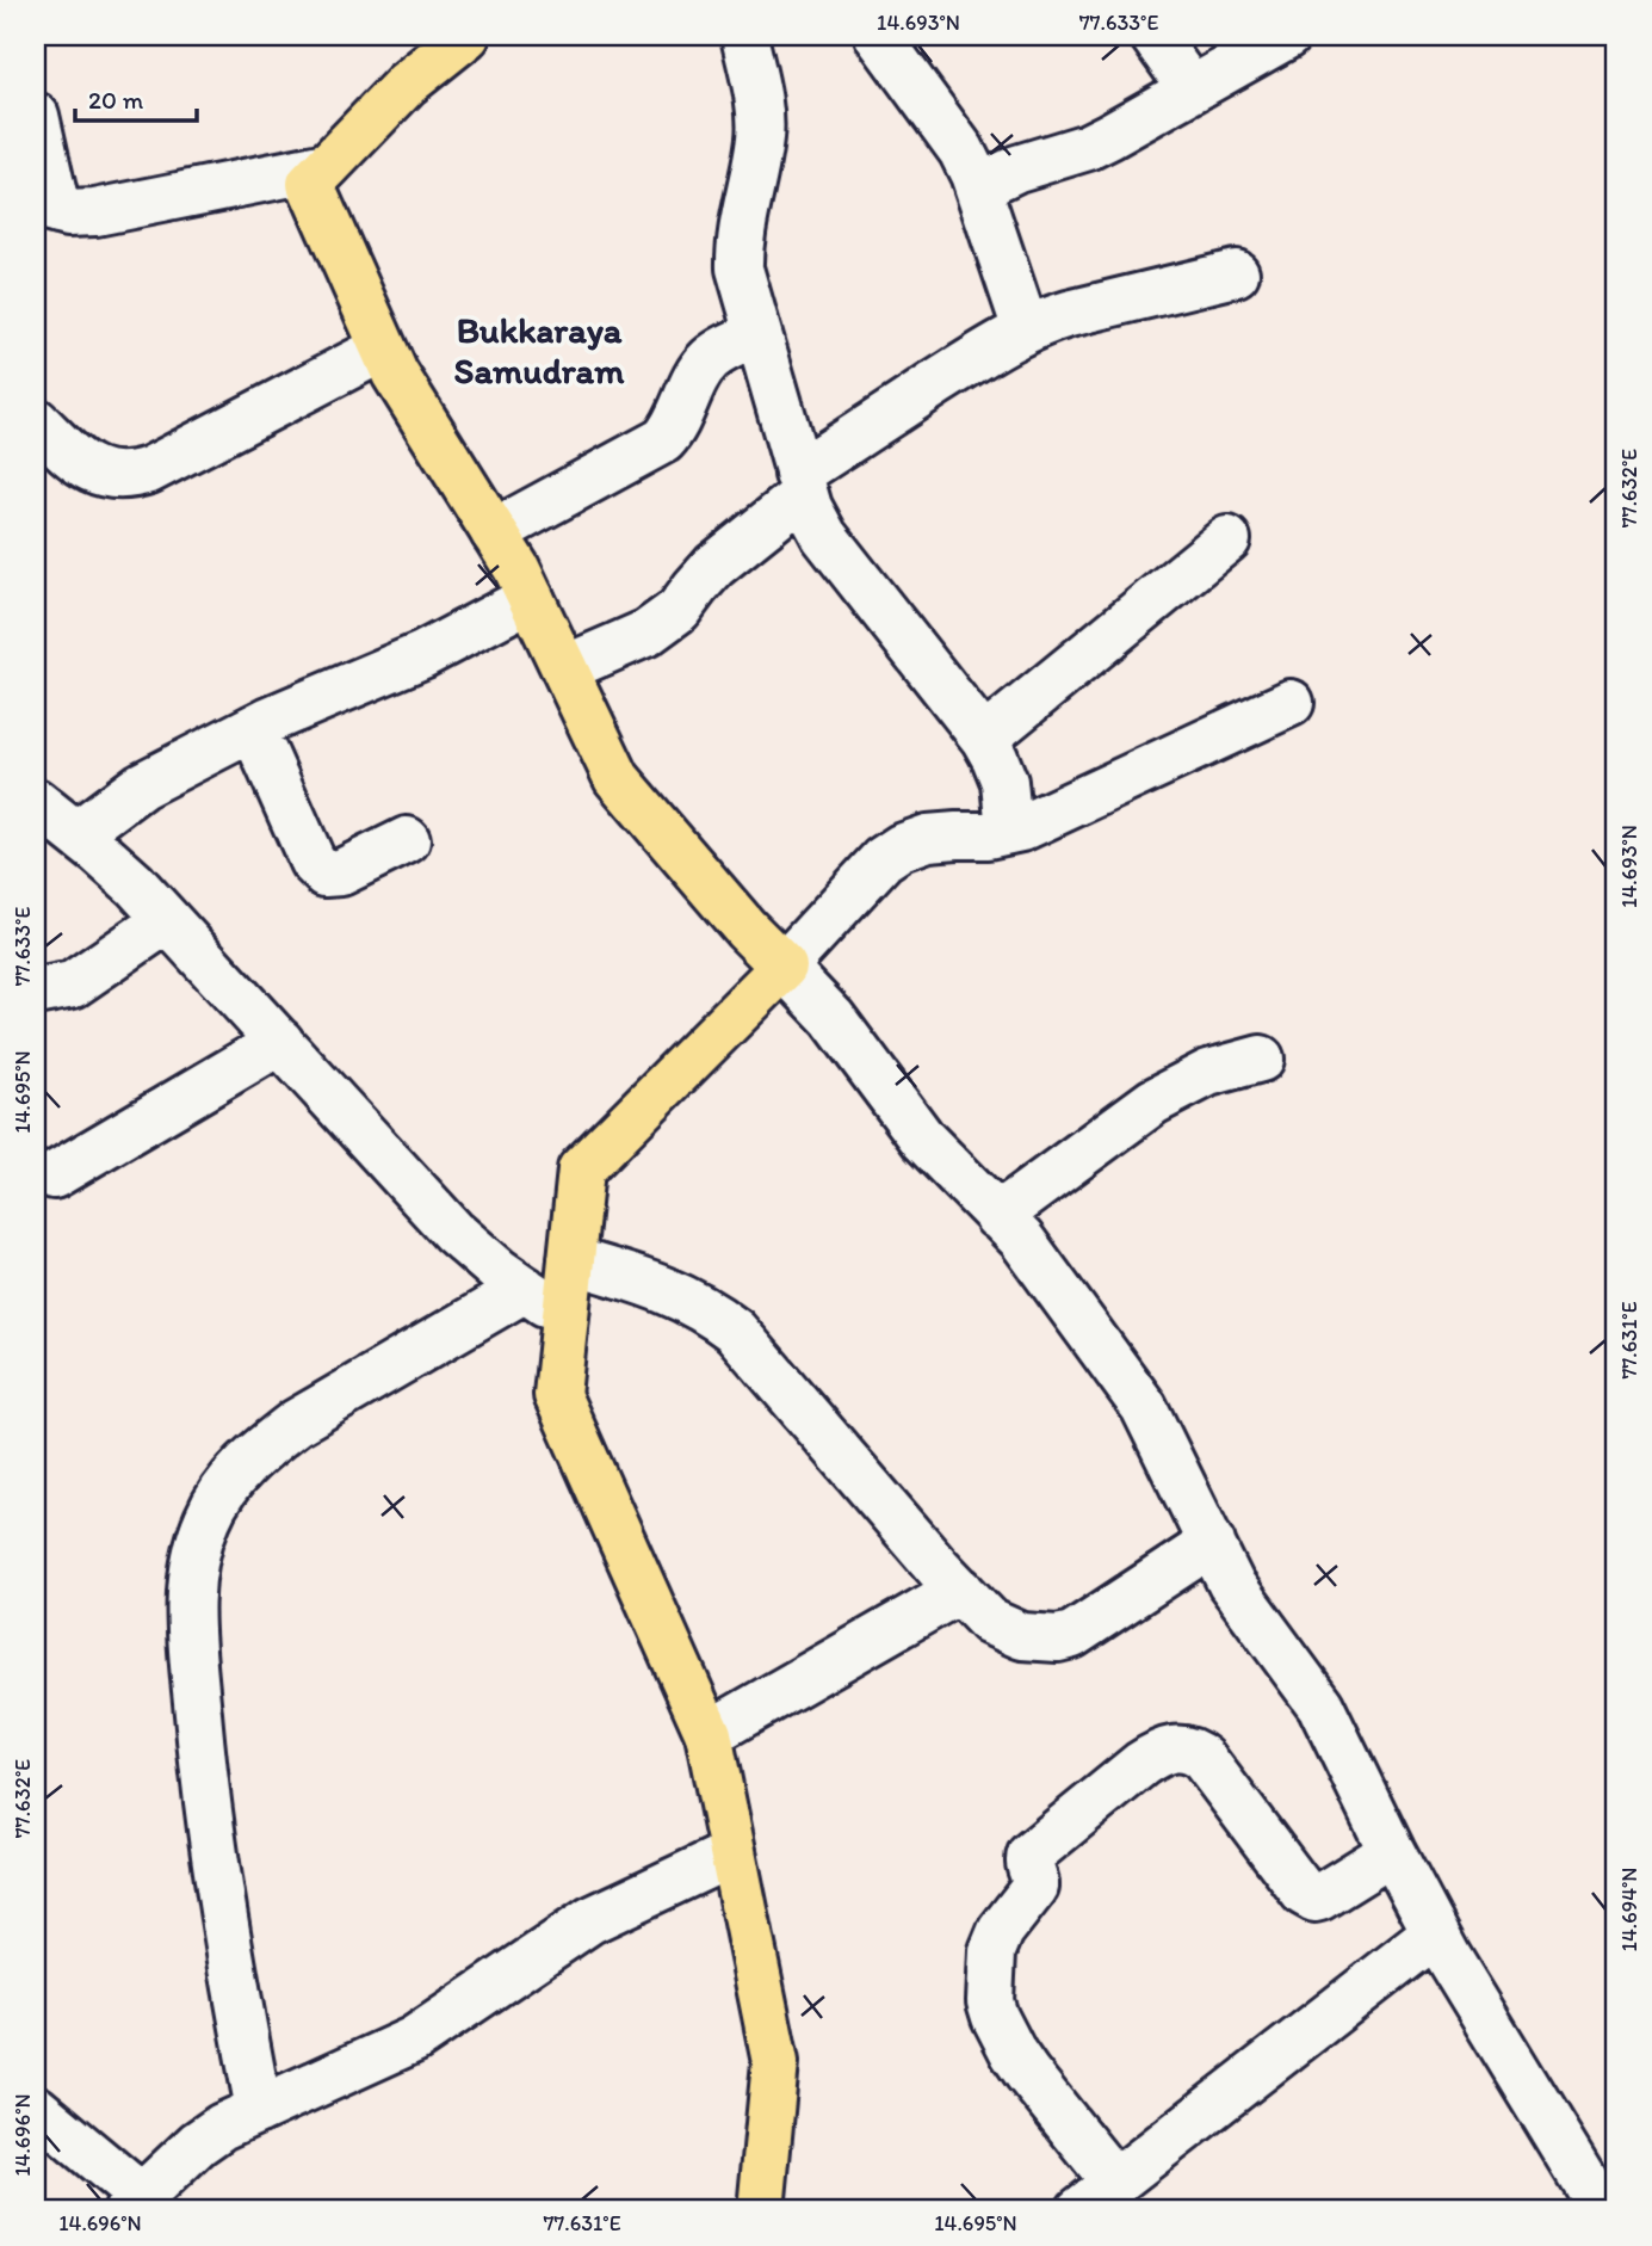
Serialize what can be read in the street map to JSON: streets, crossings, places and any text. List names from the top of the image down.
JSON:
{
  "districts": ["Bukkaraya Samudram"],
  "scale_bar": "20 m",
  "coordinates": [
    "14.693°N",
    "77.633°E",
    "77.632°E",
    "14.695°N",
    "77.631°E",
    "14.694°N",
    "14.696°N"
  ]
}
